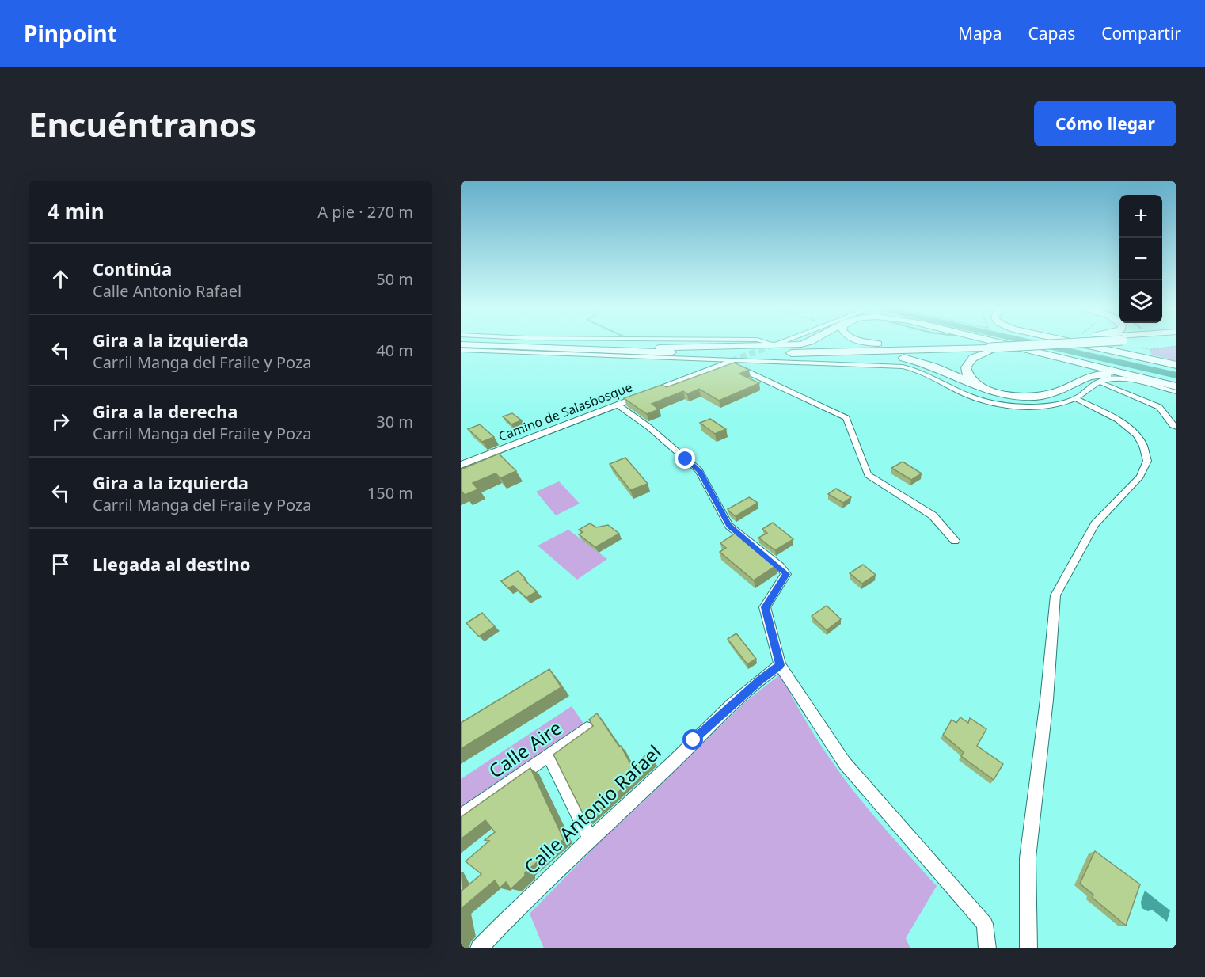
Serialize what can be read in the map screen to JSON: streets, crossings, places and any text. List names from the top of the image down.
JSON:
{
  "streets": {
    "street": ["Camino de Salasbosque", "Calle Aire", "Calle Antonio Rafael"]
  },
  "page": {
    "header": "Pinpoint",
    "nav": ["Mapa", "Capas", "Compartir"],
    "buttons": "Cómo llegar",
    "title": "Encuéntranos",
    "heading": ["4 min", "A pie · 270 m"],
    "map_buttons": ["+", "−"],
    "list": [
      ["Continúa", "Calle Antonio Rafael", "50 m"],
      ["Gira a la izquierda", "Carril Manga del Fraile y Poza", "40 m"],
      ["Gira a la derecha", "Carril Manga del Fraile y Poza", "30 m"],
      ["Gira a la izquierda", "Carril Manga del Fraile y Poza", "150 m"],
      "Llegada al destino"
    ]
  }
}
